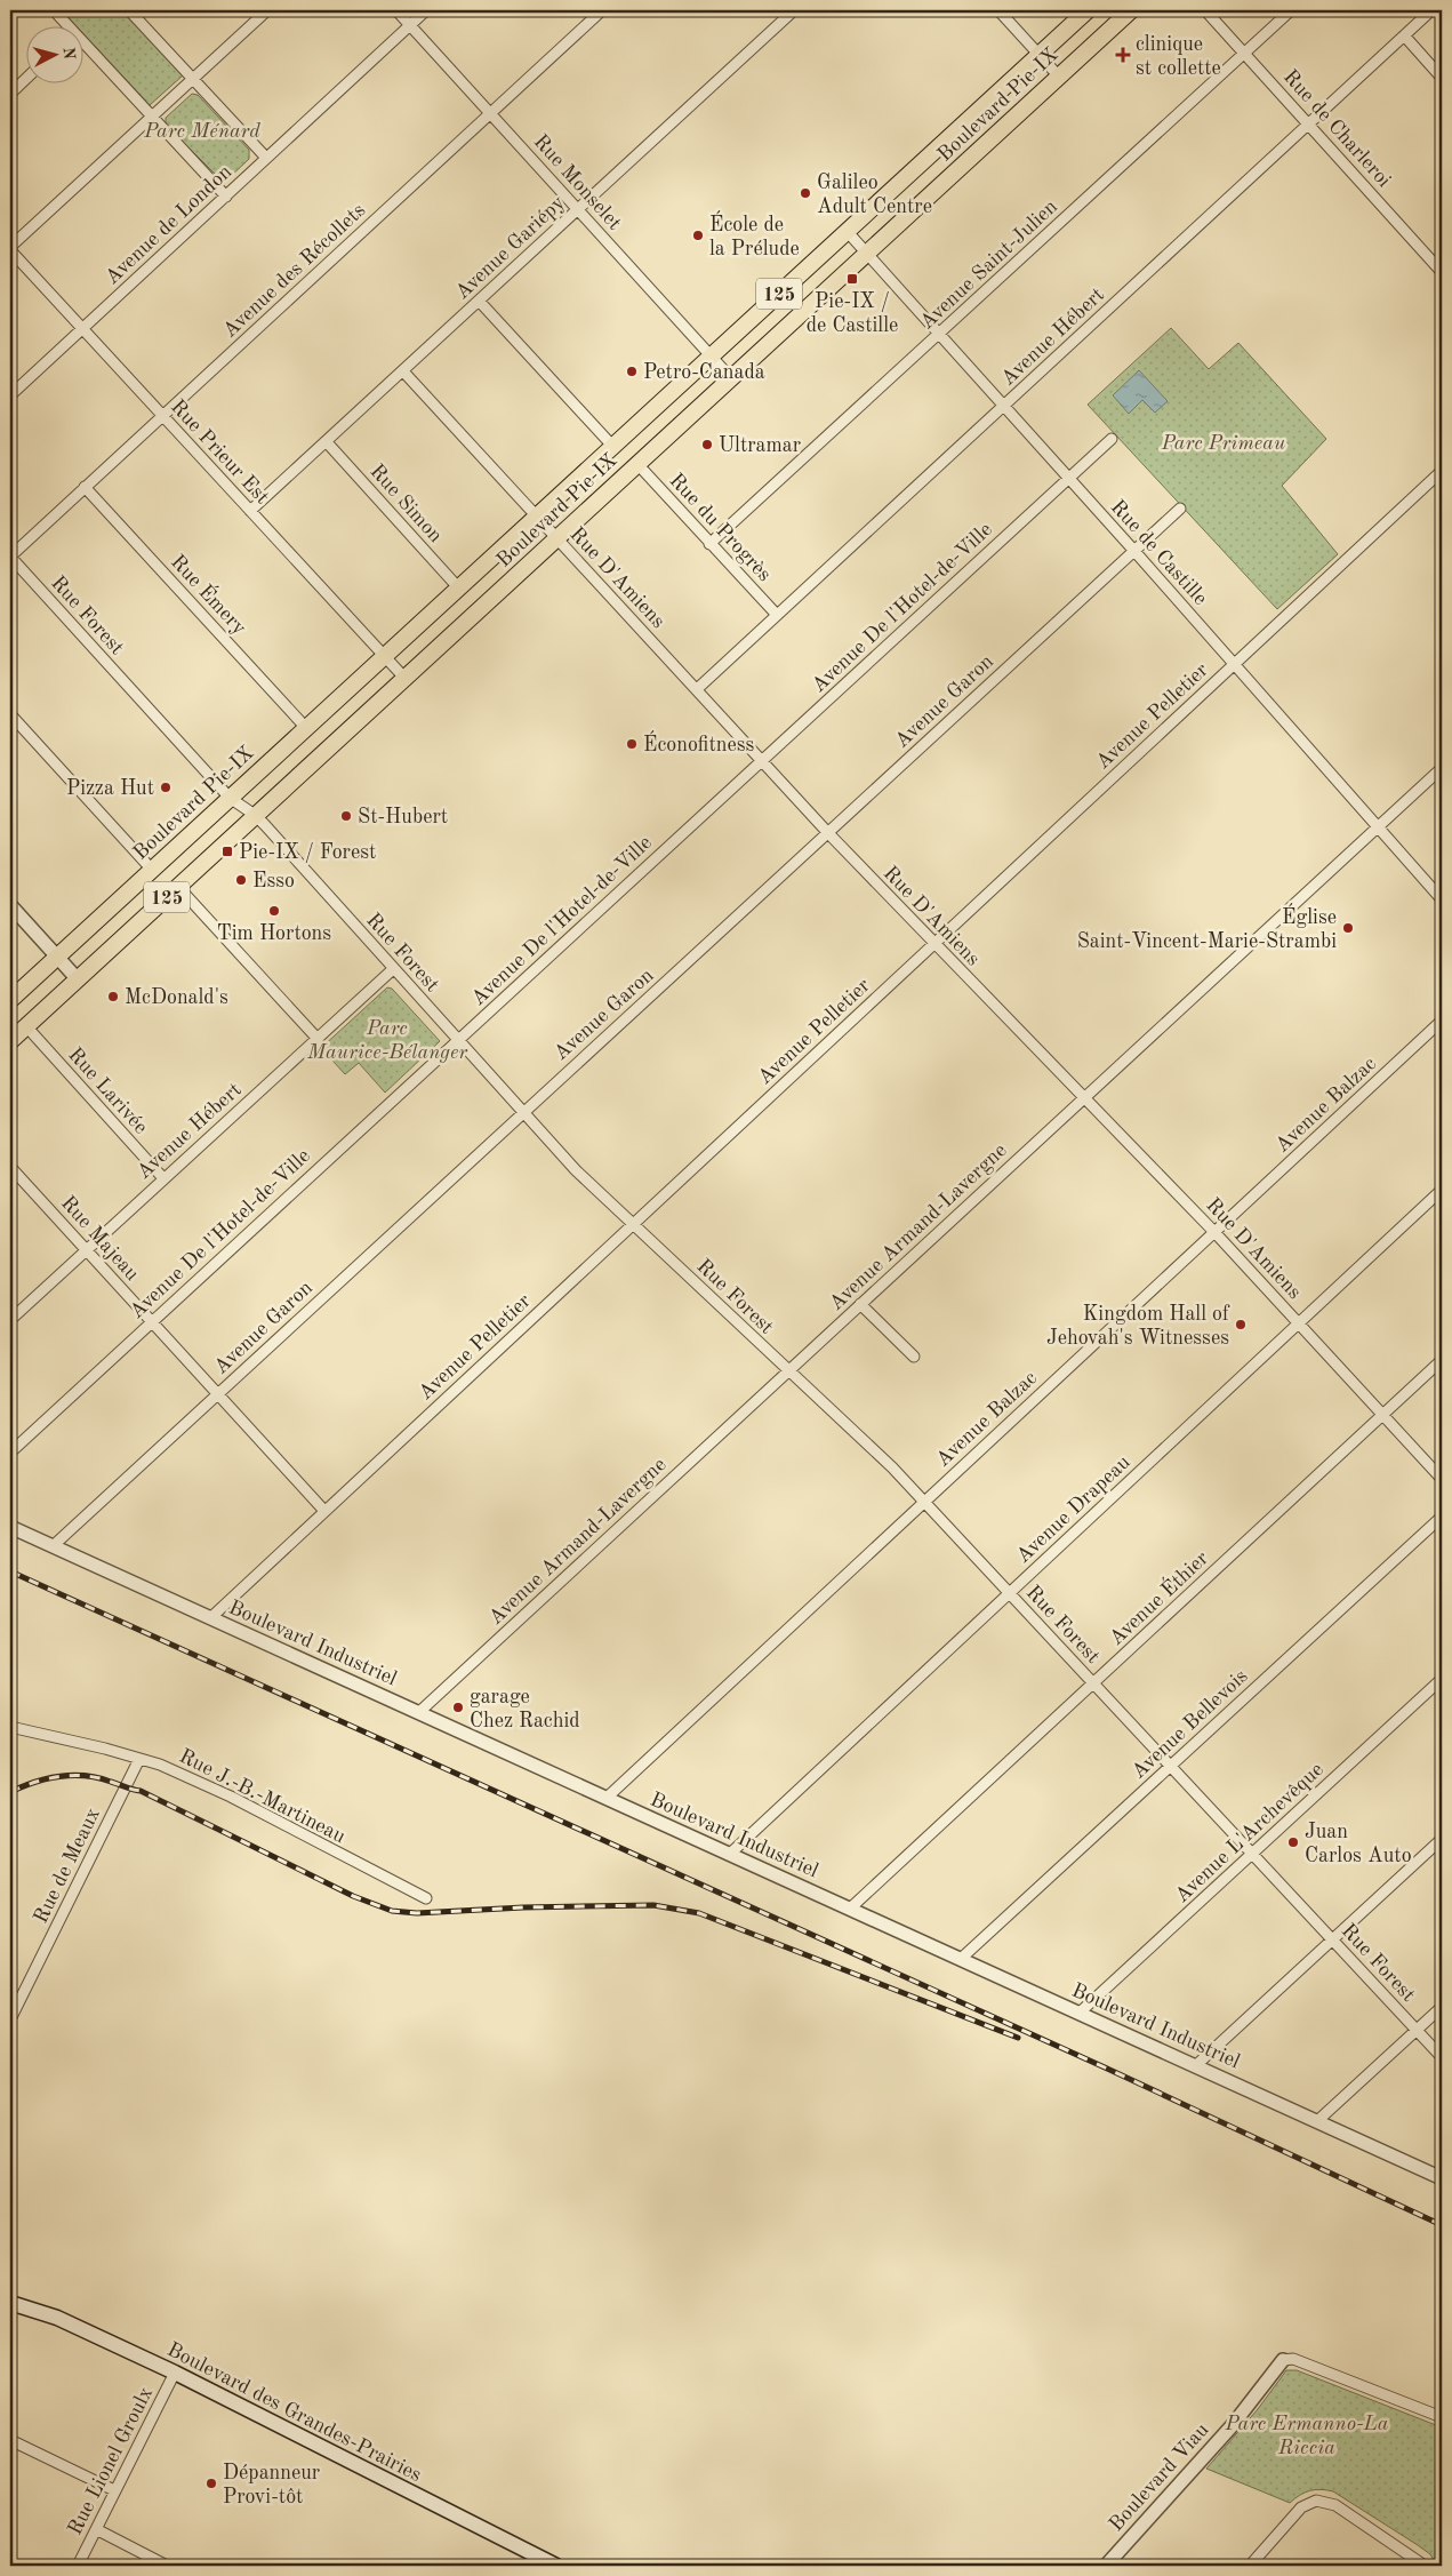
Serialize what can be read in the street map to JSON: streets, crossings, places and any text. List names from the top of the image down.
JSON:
{
  "streets": {
    "main road": ["Boulevard Pie-IX", "125", "Boulevard des Grandes-Prairies"],
    "street": [
      "Rue de Charleroi",
      "Rue Monselet",
      "Avenue de London",
      "Avenue Gariépy",
      "Avenue Saint-Julien",
      "Avenue des Récollets",
      "Avenue Hébert",
      "Rue Prieur Est",
      "Rue Simon",
      "Rue du Progrès",
      "Rue de Castille",
      "Rue D'Amiens",
      "Rue Émery",
      "Avenue De l'Hotel-de-Ville",
      "Rue Forest",
      "Avenue Garon",
      "Avenue Pelletier",
      "Rue Larivée",
      "Avenue Balzac",
      "Avenue Armand-Lavergne",
      "Rue Majeau",
      "Avenue Drapeau",
      "Avenue Éthier",
      "Boulevard Industriel",
      "Avenue Bellevois",
      "Rue J.-B.-Martineau",
      "Avenue L'Archevêque",
      "Rue de Meaux",
      "Rue Lionel Groulx",
      "Boulevard Viau"
    ]
  },
  "crossings": [
    ["Boulevard Pie-IX", "Rue Monselet"],
    ["Boulevard Pie-IX", "Rue Prieur Est"],
    ["Boulevard Pie-IX", "Rue Simon"],
    ["Boulevard Pie-IX", "Rue du Progrès"],
    ["Boulevard Pie-IX", "Rue de Castille"],
    ["Boulevard Pie-IX", "Rue D'Amiens"],
    ["Boulevard Pie-IX", "Rue Émery"],
    ["Boulevard Pie-IX", "Rue Forest"],
    ["Boulevard Pie-IX", "Rue Larivée"],
    ["Rue de Charleroi", "Avenue Saint-Julien"],
    ["Rue de Charleroi", "Avenue Hébert"],
    ["Rue Monselet", "Avenue de London"],
    ["Rue Monselet", "Avenue Gariépy"],
    ["Rue Monselet", "Avenue des Récollets"],
    ["Avenue de London", "Rue Prieur Est"],
    ["Avenue Gariépy", "Rue Prieur Est"],
    ["Avenue Gariépy", "Rue Simon"],
    ["Avenue Gariépy", "Rue D'Amiens"],
    ["Avenue Saint-Julien", "Rue du Progrès"],
    ["Avenue Saint-Julien", "Rue de Castille"],
    ["Avenue des Récollets", "Rue Prieur Est"],
    ["Avenue des Récollets", "Rue Émery"],
    ["Avenue des Récollets", "Rue Forest"],
    ["Avenue Hébert", "Rue du Progrès"],
    ["Avenue Hébert", "Rue de Castille"],
    ["Avenue Hébert", "Rue D'Amiens"],
    ["Avenue Hébert", "Rue Forest"],
    ["Avenue Hébert", "Rue Larivée"],
    ["Avenue Hébert", "Rue Majeau"],
    ["Rue de Castille", "Avenue De l'Hotel-de-Ville"],
    ["Rue de Castille", "Avenue Garon"],
    ["Rue de Castille", "Avenue Pelletier"],
    ["Rue de Castille", "Avenue Armand-Lavergne"],
    ["Rue D'Amiens", "Avenue De l'Hotel-de-Ville"],
    ["Rue D'Amiens", "Avenue Garon"],
    ["Rue D'Amiens", "Avenue Pelletier"],
    ["Rue D'Amiens", "Avenue Balzac"],
    ["Rue D'Amiens", "Avenue Armand-Lavergne"],
    ["Rue D'Amiens", "Avenue Drapeau"],
    ["Rue D'Amiens", "Avenue Éthier"],
    ["Avenue De l'Hotel-de-Ville", "Rue Forest"],
    ["Avenue De l'Hotel-de-Ville", "Rue Majeau"],
    ["Rue Forest", "Avenue Garon"],
    ["Rue Forest", "Avenue Pelletier"],
    ["Rue Forest", "Avenue Balzac"],
    ["Rue Forest", "Avenue Armand-Lavergne"],
    ["Rue Forest", "Avenue Drapeau"],
    ["Rue Forest", "Avenue Éthier"],
    ["Rue Forest", "Avenue Bellevois"],
    ["Rue Forest", "Avenue L'Archevêque"],
    ["Avenue Garon", "Rue Majeau"],
    ["Avenue Garon", "Boulevard Industriel"],
    ["Avenue Pelletier", "Rue Majeau"],
    ["Avenue Pelletier", "Boulevard Industriel"],
    ["Avenue Balzac", "Boulevard Industriel"],
    ["Avenue Armand-Lavergne", "Boulevard Industriel"],
    ["Avenue Drapeau", "Boulevard Industriel"],
    ["Avenue Éthier", "Boulevard Industriel"],
    ["Boulevard Industriel", "Avenue Bellevois"],
    ["Boulevard Industriel", "Avenue L'Archevêque"],
    ["Rue J.-B.-Martineau", "Rue de Meaux"],
    ["Boulevard des Grandes-Prairies", "Rue Lionel Groulx"]
  ],
  "parks": [
    "Parc Ménard",
    "Parc Primeau",
    "Parc Maurice-Bélanger",
    "Parc Ermanno-La Riccia"
  ],
  "places": {
    "health": ["clinique st collette"],
    "other": [
      "Galileo Adult Centre",
      "École de la Prélude",
      "Petro-Canada",
      "Ultramar",
      "Éconofitness",
      "Pizza Hut",
      "St-Hubert",
      "Esso",
      "Tim Hortons",
      "Église Saint-Vincent-Marie-Strambi",
      "McDonald's",
      "Kingdom Hall of Jehovah's Witnesses",
      "garage Chez Rachid",
      "Juan Carlos Auto",
      "Dépanneur Provi-tôt"
    ],
    "transit": ["Pie-IX / de Castille", "Pie-IX / Forest"]
  },
  "north": "right"
}
